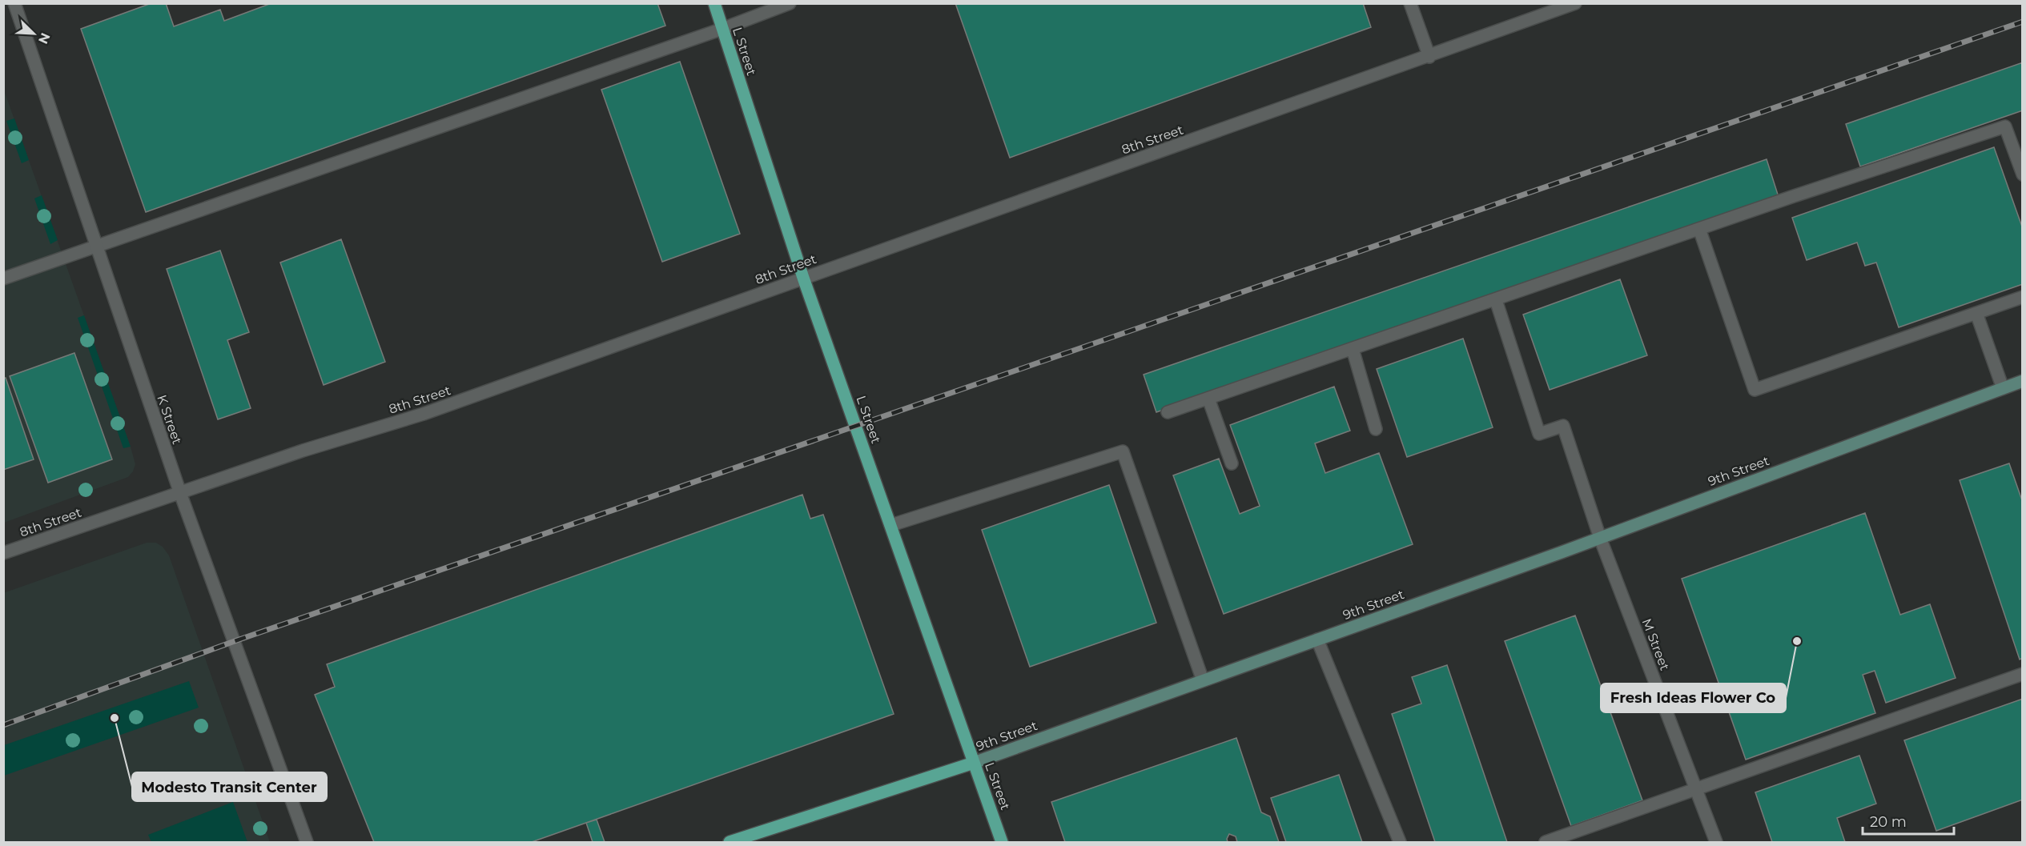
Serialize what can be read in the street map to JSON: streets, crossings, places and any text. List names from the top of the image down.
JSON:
{
  "streets": {
    "main road": ["L Street", "9th Street"],
    "street": ["8th Street", "K Street", "M Street"]
  },
  "crossings": [
    ["L Street", "8th Street"],
    ["L Street", "9th Street"],
    ["8th Street", "K Street"],
    ["9th Street", "M Street"]
  ],
  "places": ["Fresh Ideas Flower Co", "Modesto Transit Center"],
  "scale_bar": "20 m",
  "north": "bottom right"
}
